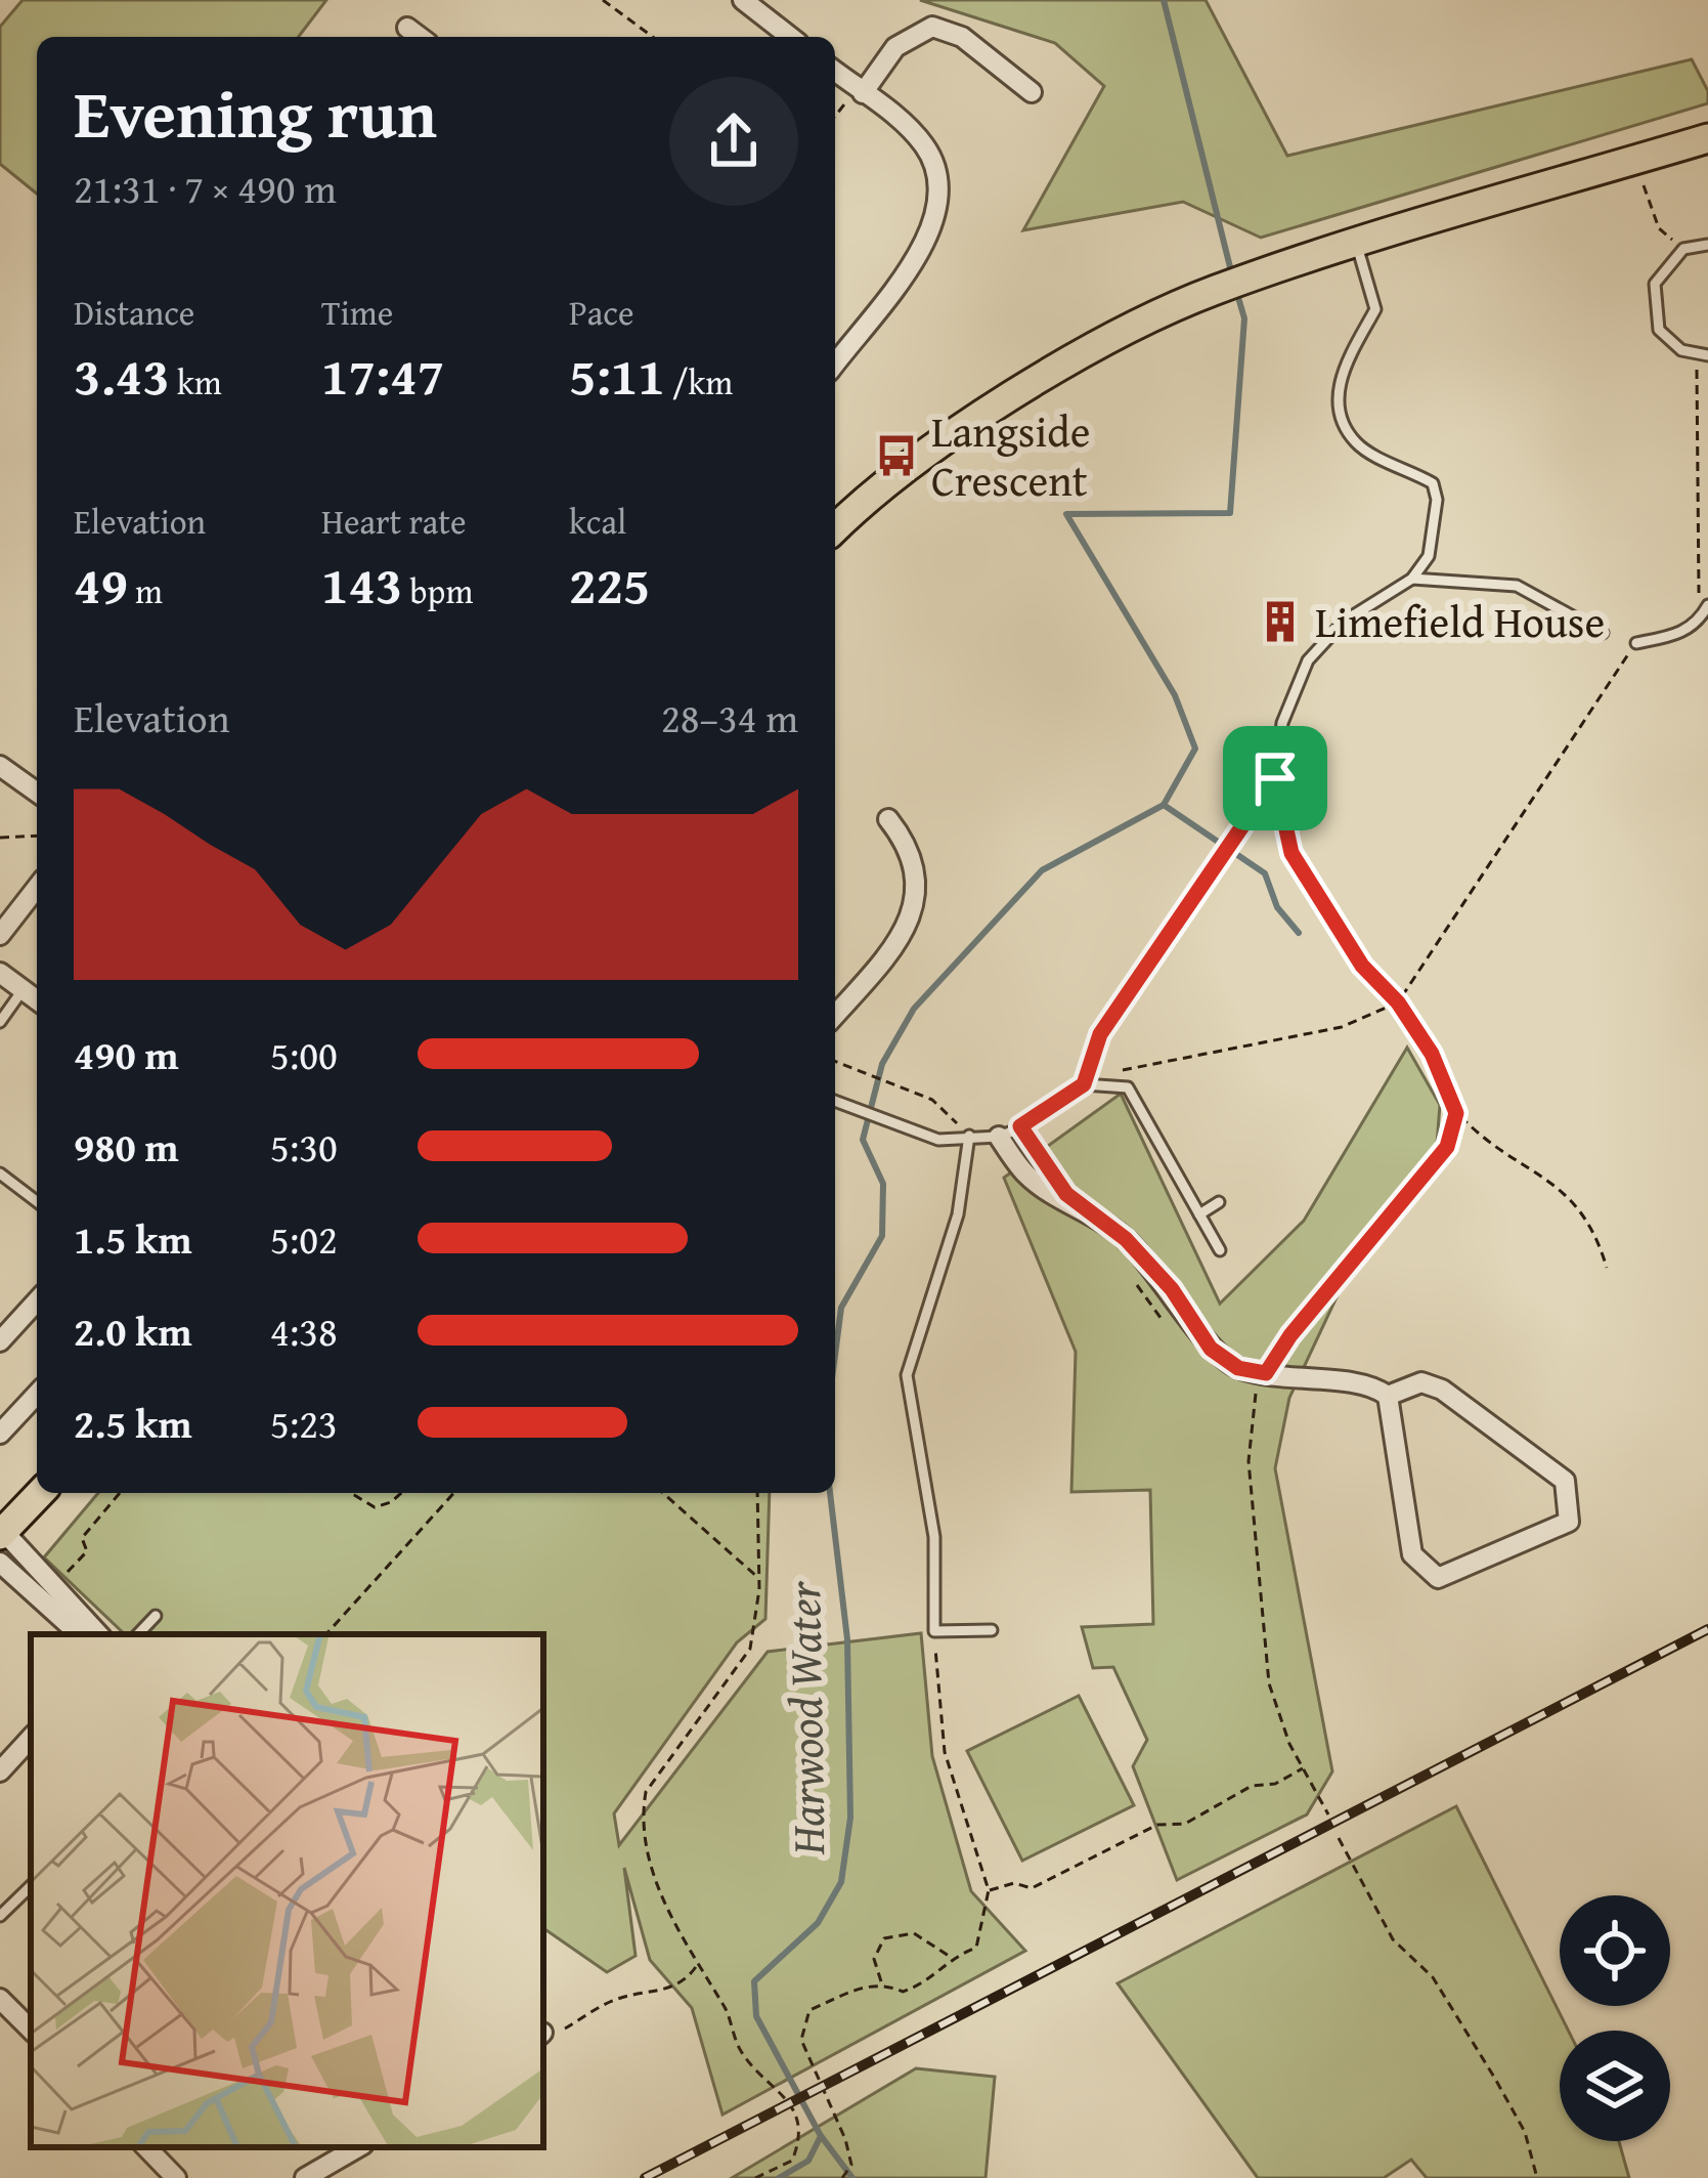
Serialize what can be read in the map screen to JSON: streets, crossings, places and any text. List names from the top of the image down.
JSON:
{
  "water": ["Harwood Water"],
  "places": {
    "bus stop": ["Langside Crescent"],
    "building": ["Limefield House"]
  },
  "page": {
    "heading": ["Evening run", "21:31 · 7 × 490 m"],
    "stats": [
      ["Distance", "3.43 km"],
      ["Time", "17:47"],
      ["Pace", "5:11 /km"],
      ["Elevation", "49 m"],
      ["Heart rate", "143 bpm"],
      ["kcal", "225"]
    ],
    "chart": ["Elevation", "28–34 m"],
    "list": [
      {
        "name": "490 m",
        "note": "5:00"
      },
      {
        "name": "980 m",
        "note": "5:30"
      },
      {
        "name": "1.5 km",
        "note": "5:02"
      },
      {
        "name": "2.0 km",
        "note": "4:38"
      },
      {
        "name": "2.5 km",
        "note": "5:23"
      }
    ]
  }
}
